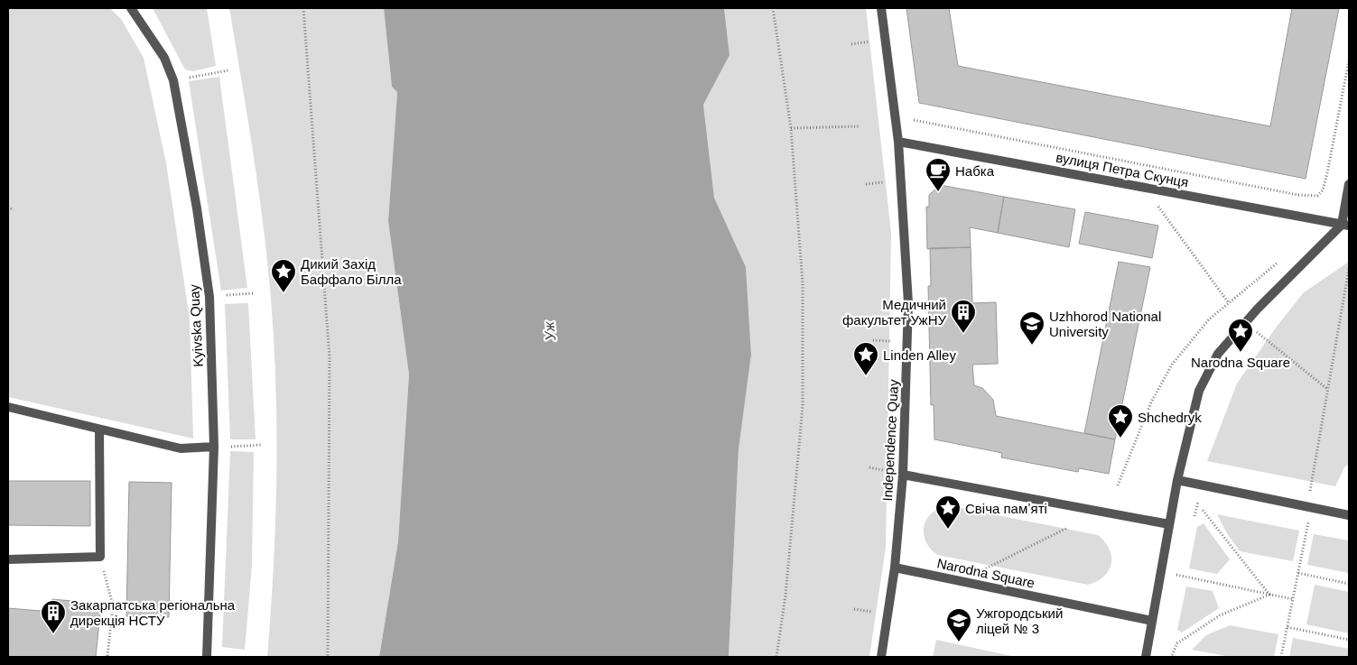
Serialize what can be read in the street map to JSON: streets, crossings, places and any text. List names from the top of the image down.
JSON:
{
  "streets": {
    "street": [
      "вулиця Петра Скунця",
      "Kyivska Quay",
      "Independence Quay",
      "Narodna Square"
    ]
  },
  "crossings": [
    ["вулиця Петра Скунця", "Independence Quay"],
    ["Independence Quay", "Narodna Square"]
  ],
  "water": ["Уж"],
  "places": {
    "cafe": ["Набка"],
    "place": [
      "Дикий Захід Баффало Білла",
      "Narodna Square",
      "Linden Alley",
      "Shchedryk",
      "Свіча памʼяті"
    ],
    "building": ["Медичний факультет УжНУ", "Закарпатська регіональна дирекція НСТУ"],
    "school or university": ["Uzhhorod National University", "Ужгородський ліцей № 3"]
  }
}
